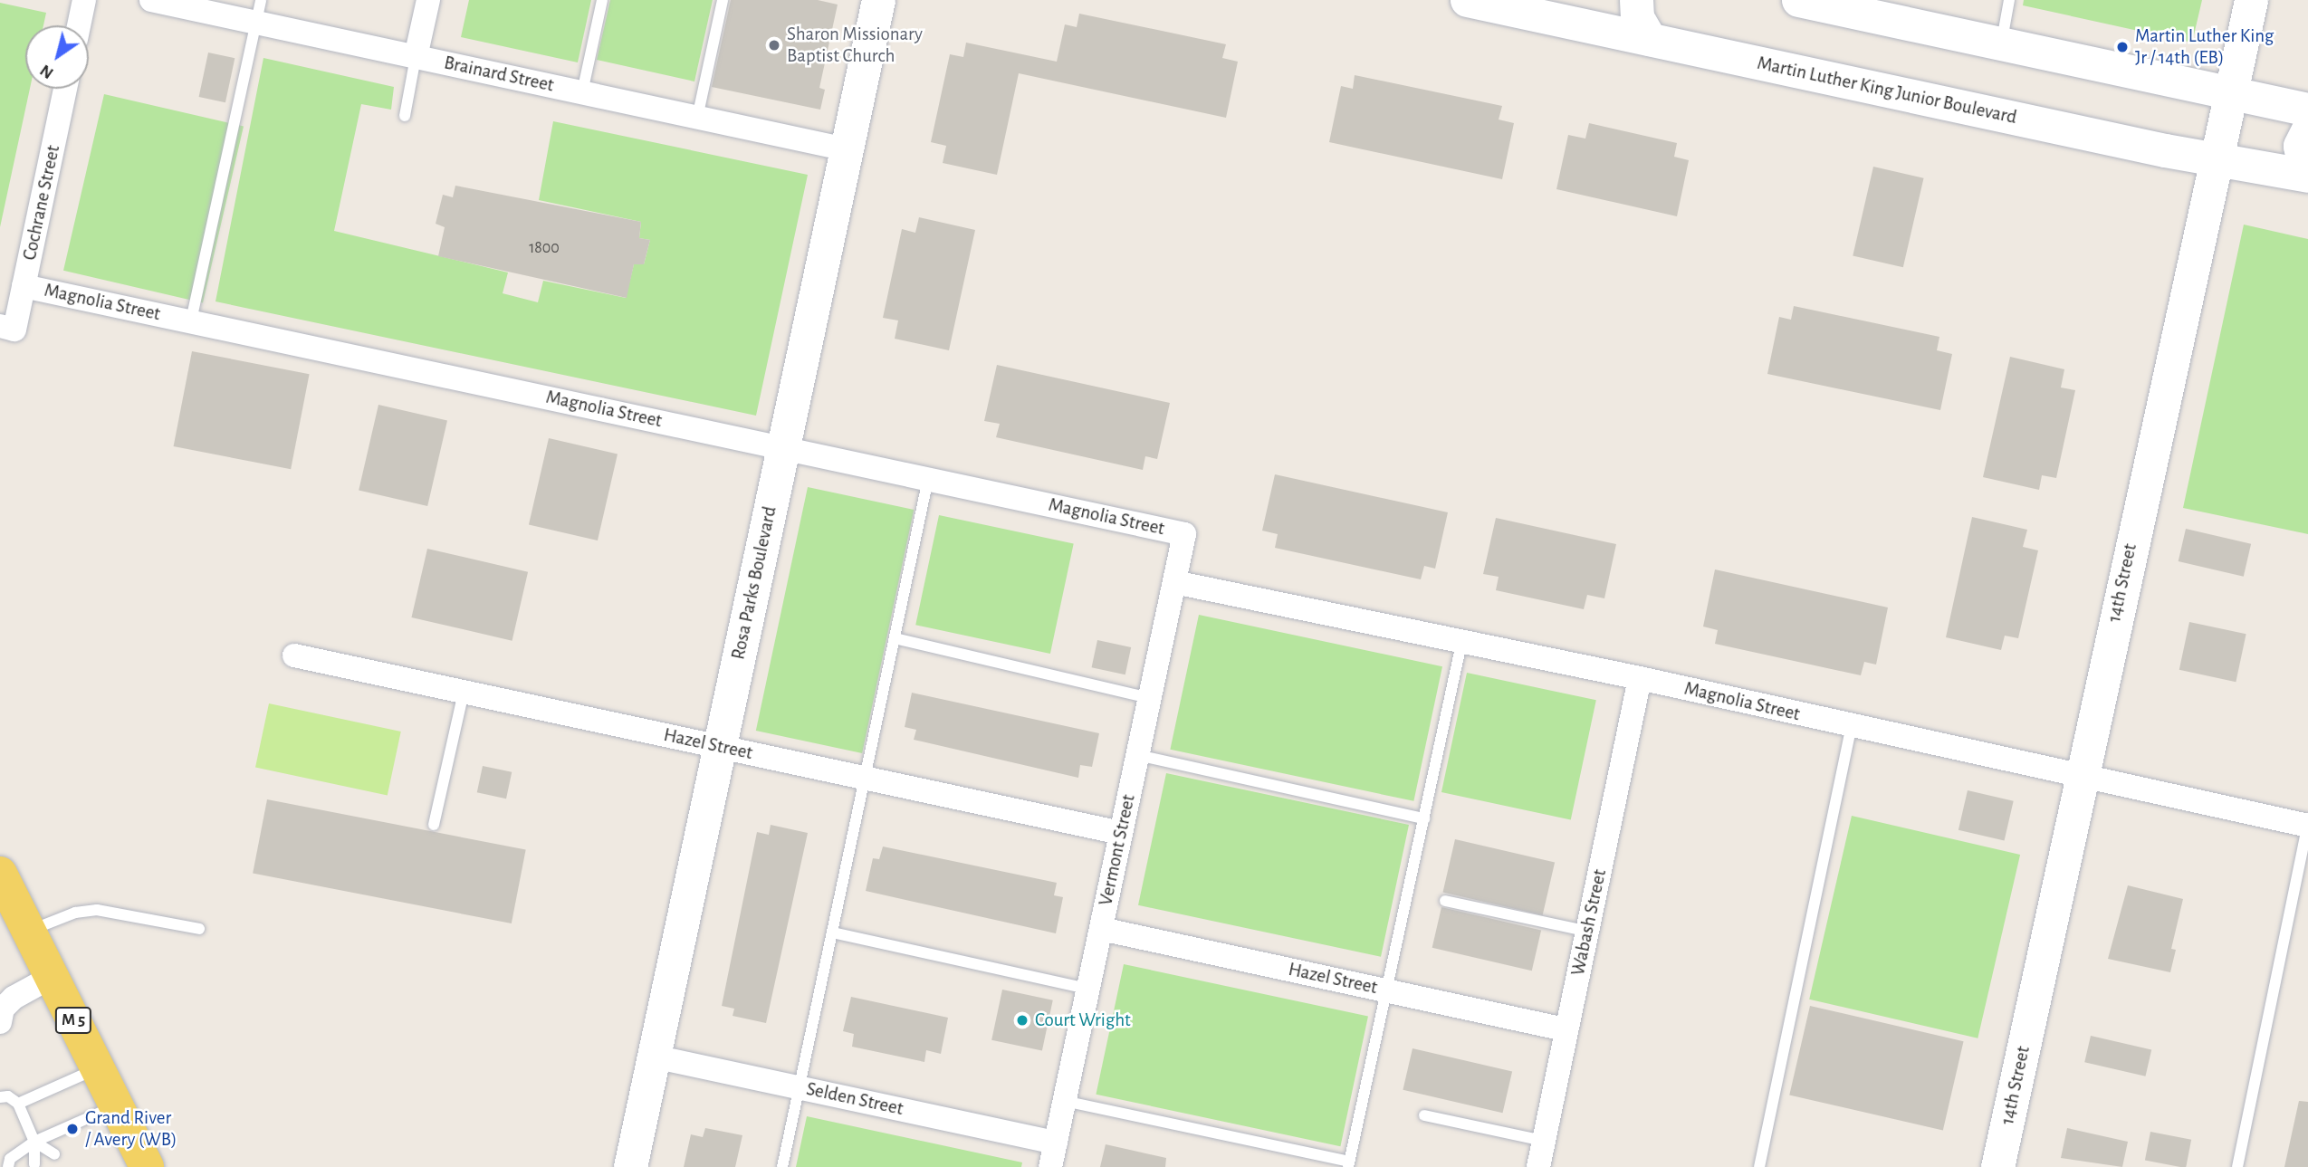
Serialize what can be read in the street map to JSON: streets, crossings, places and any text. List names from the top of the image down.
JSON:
{
  "streets": {
    "main road": ["M 5"],
    "street": [
      "Brainard Street",
      "Martin Luther King Junior Boulevard",
      "Cochrane Street",
      "Magnolia Street",
      "Rosa Parks Boulevard",
      "14th Street",
      "Hazel Street",
      "Vermont Street",
      "Wabash Street",
      "Selden Street"
    ]
  },
  "crossings": [
    ["Brainard Street", "Rosa Parks Boulevard"],
    ["Martin Luther King Junior Boulevard", "14th Street"],
    ["Cochrane Street", "Magnolia Street"],
    ["Magnolia Street", "Rosa Parks Boulevard"],
    ["Magnolia Street", "14th Street"],
    ["Magnolia Street", "Vermont Street"],
    ["Magnolia Street", "Wabash Street"],
    ["Rosa Parks Boulevard", "Hazel Street"],
    ["Rosa Parks Boulevard", "Selden Street"],
    ["Hazel Street", "Vermont Street"],
    ["Hazel Street", "Wabash Street"],
    ["Vermont Street", "Selden Street"]
  ],
  "places": [
    "Sharon Missionary Baptist Church",
    "Martin Luther King Jr / 14th (EB)",
    "Court Wright",
    "Grand River / Avery (WB)"
  ],
  "house_numbers": ["1800"],
  "north": "bottom left"
}
